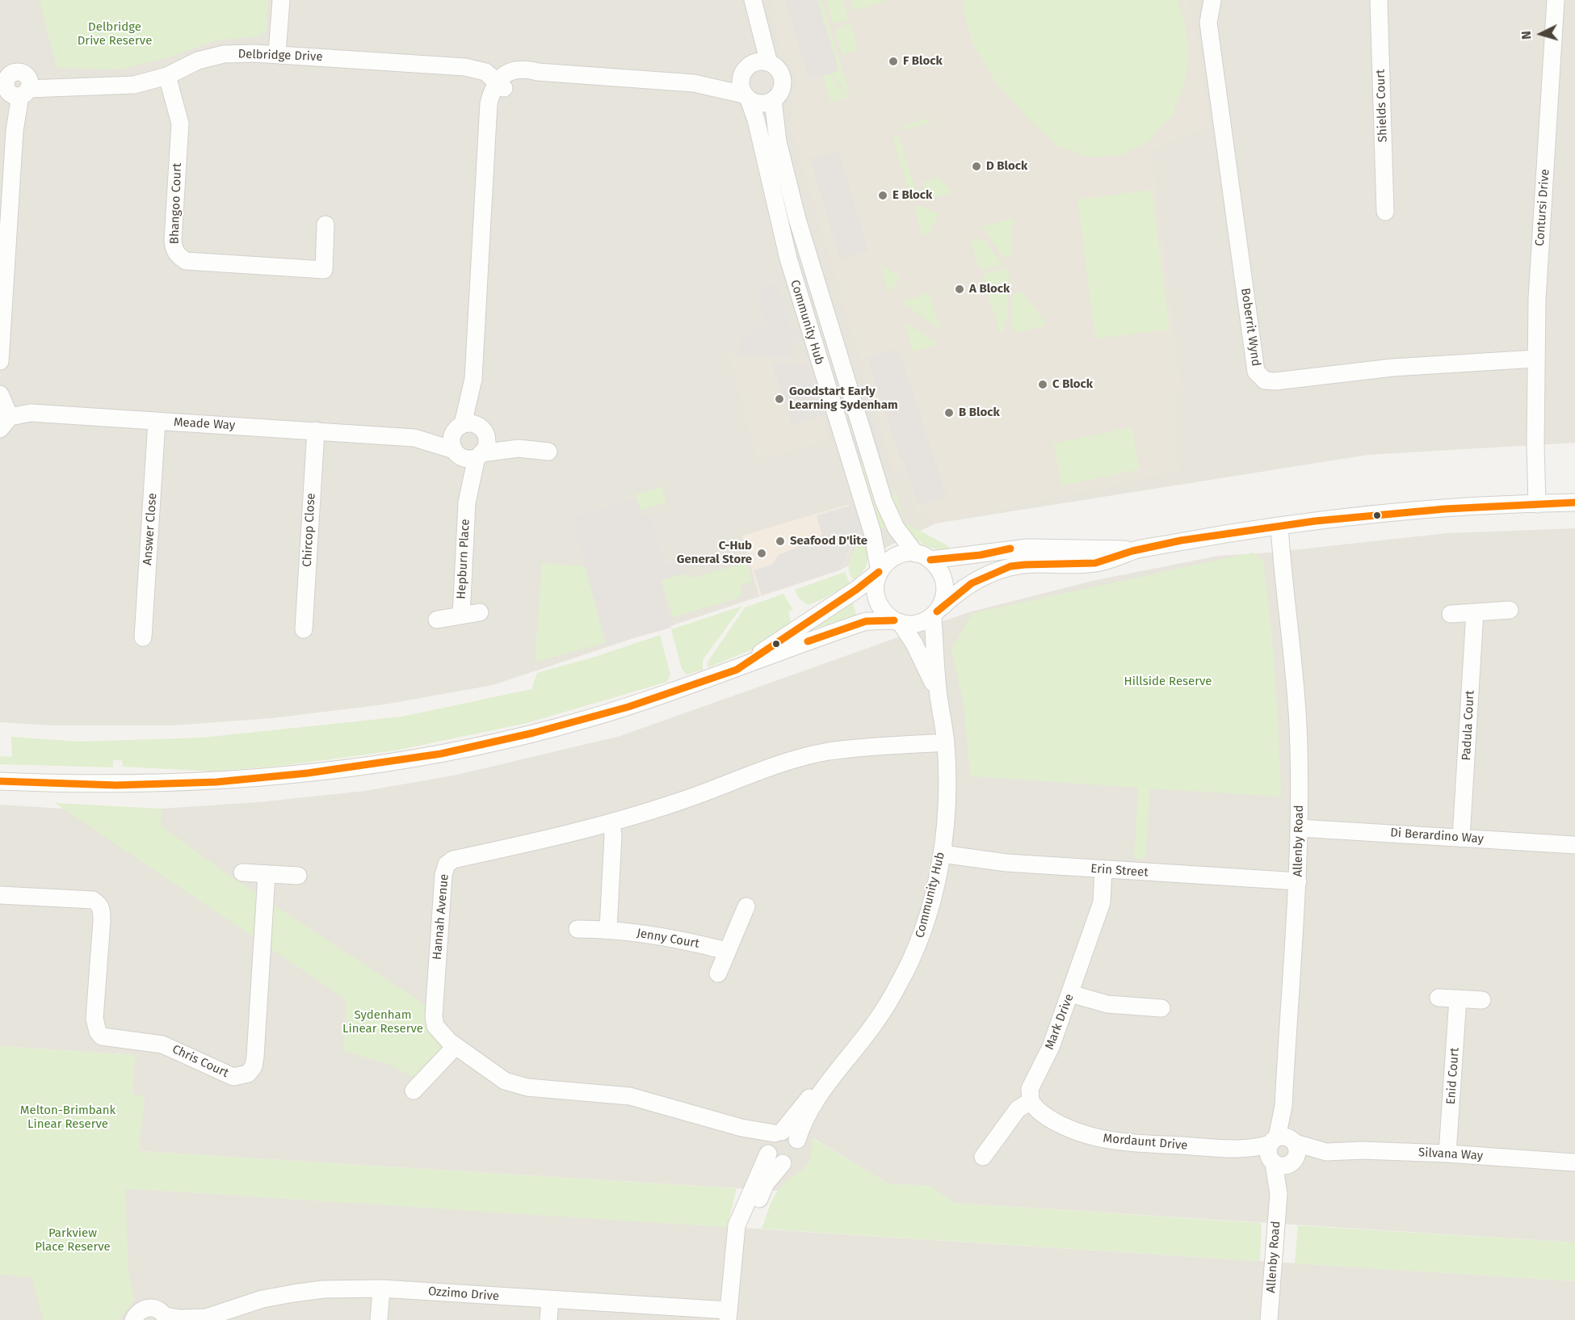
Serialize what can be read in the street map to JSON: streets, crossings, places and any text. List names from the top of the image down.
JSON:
{
  "streets": {
    "street": [
      "Delbridge Drive",
      "Shields Court",
      "Bhangoo Court",
      "Contursi Drive",
      "Community Hub",
      "Boberrit Wynd",
      "Meade Way",
      "Answer Close",
      "Chircop Close",
      "Hepburn Place",
      "Padula Court",
      "Di Berardino Way",
      "Allenby Road",
      "Erin Street",
      "Hannah Avenue",
      "Jenny Court",
      "Mark Drive",
      "Chris Court",
      "Enid Court",
      "Mordaunt Drive",
      "Silvana Way",
      "Ozzimo Drive"
    ]
  },
  "crossings": [
    ["Delbridge Drive", "Bhangoo Court"],
    ["Contursi Drive", "Boberrit Wynd"],
    ["Community Hub", "Erin Street"],
    ["Community Hub", "Hannah Avenue"],
    ["Community Hub", "Ozzimo Drive"],
    ["Meade Way", "Answer Close"],
    ["Meade Way", "Chircop Close"],
    ["Meade Way", "Hepburn Place"],
    ["Padula Court", "Di Berardino Way"],
    ["Di Berardino Way", "Allenby Road"],
    ["Allenby Road", "Erin Street"],
    ["Allenby Road", "Mordaunt Drive"],
    ["Allenby Road", "Silvana Way"],
    ["Erin Street", "Mark Drive"],
    ["Mark Drive", "Mordaunt Drive"],
    ["Enid Court", "Silvana Way"],
    ["Mordaunt Drive", "Silvana Way"]
  ],
  "parks": [
    "Delbridge Drive Reserve",
    "Hillside Reserve",
    "Sydenham Linear Reserve",
    "Melton-Brimbank Linear Reserve",
    "Parkview Place Reserve"
  ],
  "places": [
    "F Block",
    "D Block",
    "E Block",
    "A Block",
    "C Block",
    "Goodstart Early Learning Sydenham",
    "B Block",
    "Seafood D'lite",
    "C-Hub General Store"
  ],
  "north": "left"
}
